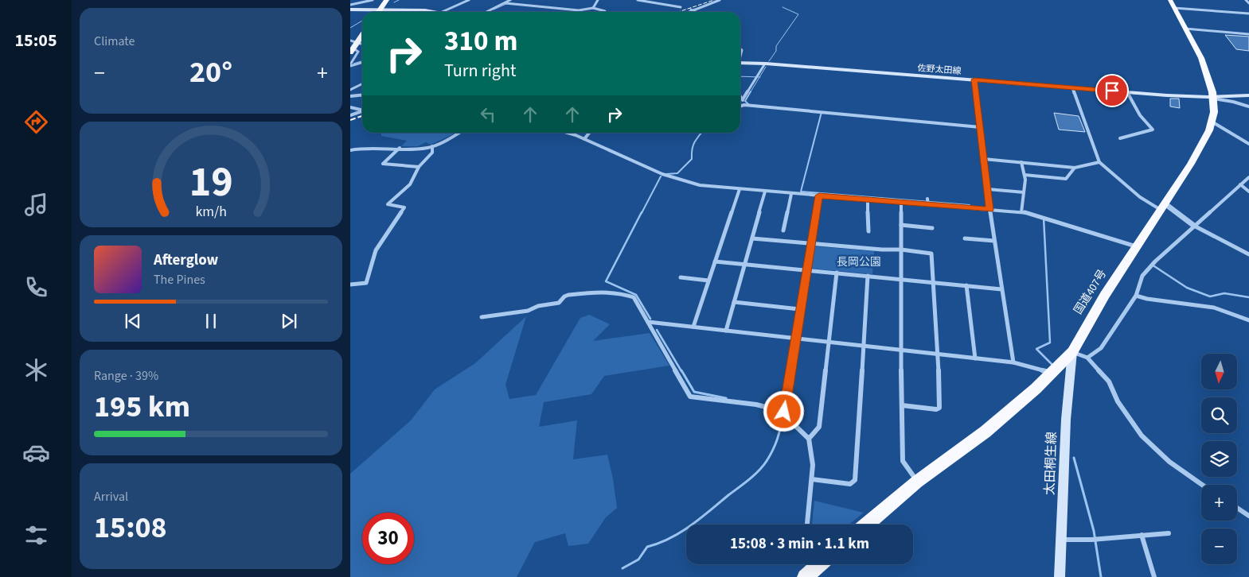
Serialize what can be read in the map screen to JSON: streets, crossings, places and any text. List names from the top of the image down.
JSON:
{
  "streets": {
    "highway": ["国道407号"],
    "main road": ["佐野太田線", "太田桐生線"]
  },
  "crossings": [
    ["佐野太田線", "国道407号"],
    ["国道407号", "太田桐生線"]
  ],
  "parks": ["長岡公園"],
  "north": "bottom",
  "page": {
    "tabs": "15:05",
    "tile": [
      "Climate",
      ["Range · 39%", "195 km"],
      ["Arrival", "15:08"]
    ],
    "turn": ["310 m", "Turn right"],
    "heat": ["−", "20°", "+"],
    "song": ["Afterglow", "The Pines"],
    "map_buttons": ["+", "−"],
    "limit": "30",
    "trip": "15:08 · 3 min · 1.1 km",
    "gauge": ["19", "km/h"]
  }
}
